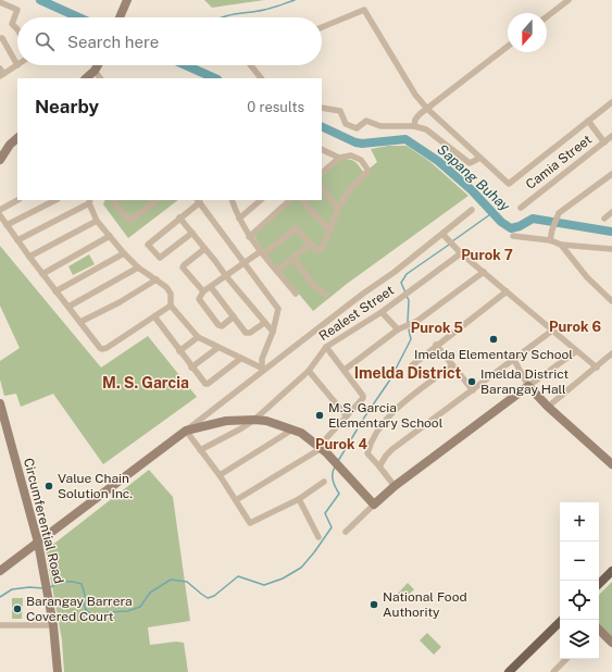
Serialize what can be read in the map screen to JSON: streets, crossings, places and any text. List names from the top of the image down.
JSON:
{
  "streets": {
    "street": ["Camia Street", "Realest Street", "Circumferential Road"]
  },
  "districts": [
    "Purok 7",
    "Purok 6",
    "Purok 5",
    "Imelda District",
    "M. S. Garcia",
    "Purok 4"
  ],
  "water": ["Sapang Buhay"],
  "places": [
    "Imelda Elementary School",
    "Imelda District Barangay Hall",
    "M.S. Garcia Elementary School",
    "Value Chain Solution Inc.",
    "National Food Authority",
    "Barangay Barrera Covered Court"
  ],
  "north": "bottom",
  "page": {
    "search": "Search here",
    "heading": ["Nearby", "0 results"],
    "map_buttons": ["+", "−"]
  }
}
